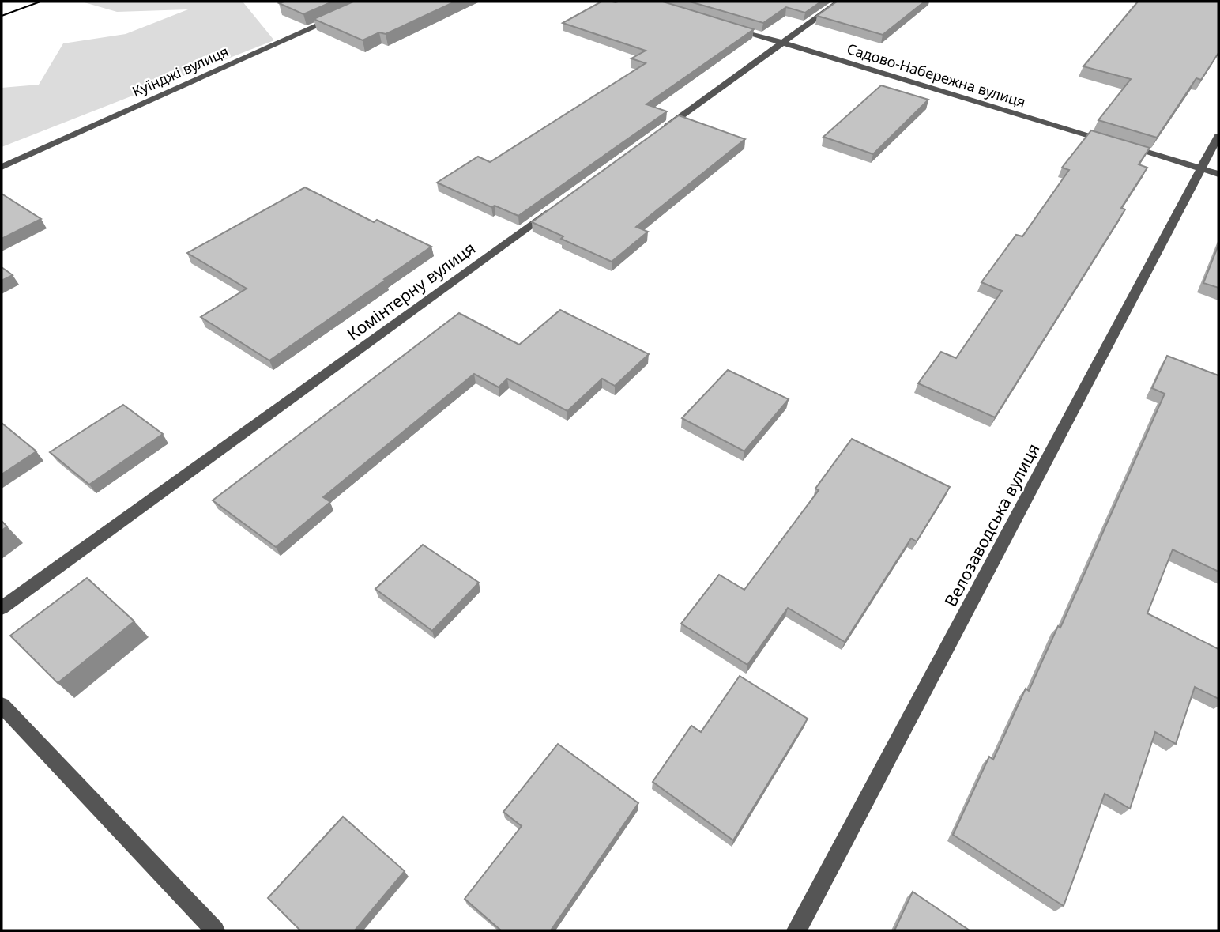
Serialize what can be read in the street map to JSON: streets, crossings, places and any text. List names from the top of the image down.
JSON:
{
  "streets": {
    "street": [
      "Куїнджі вулиця",
      "Садово-Набережна вулиця",
      "Комінтерну вулиця",
      "Велозаводська вулиця"
    ]
  },
  "crossings": [
    ["Садово-Набережна вулиця", "Велозаводська вулиця"]
  ]
}
